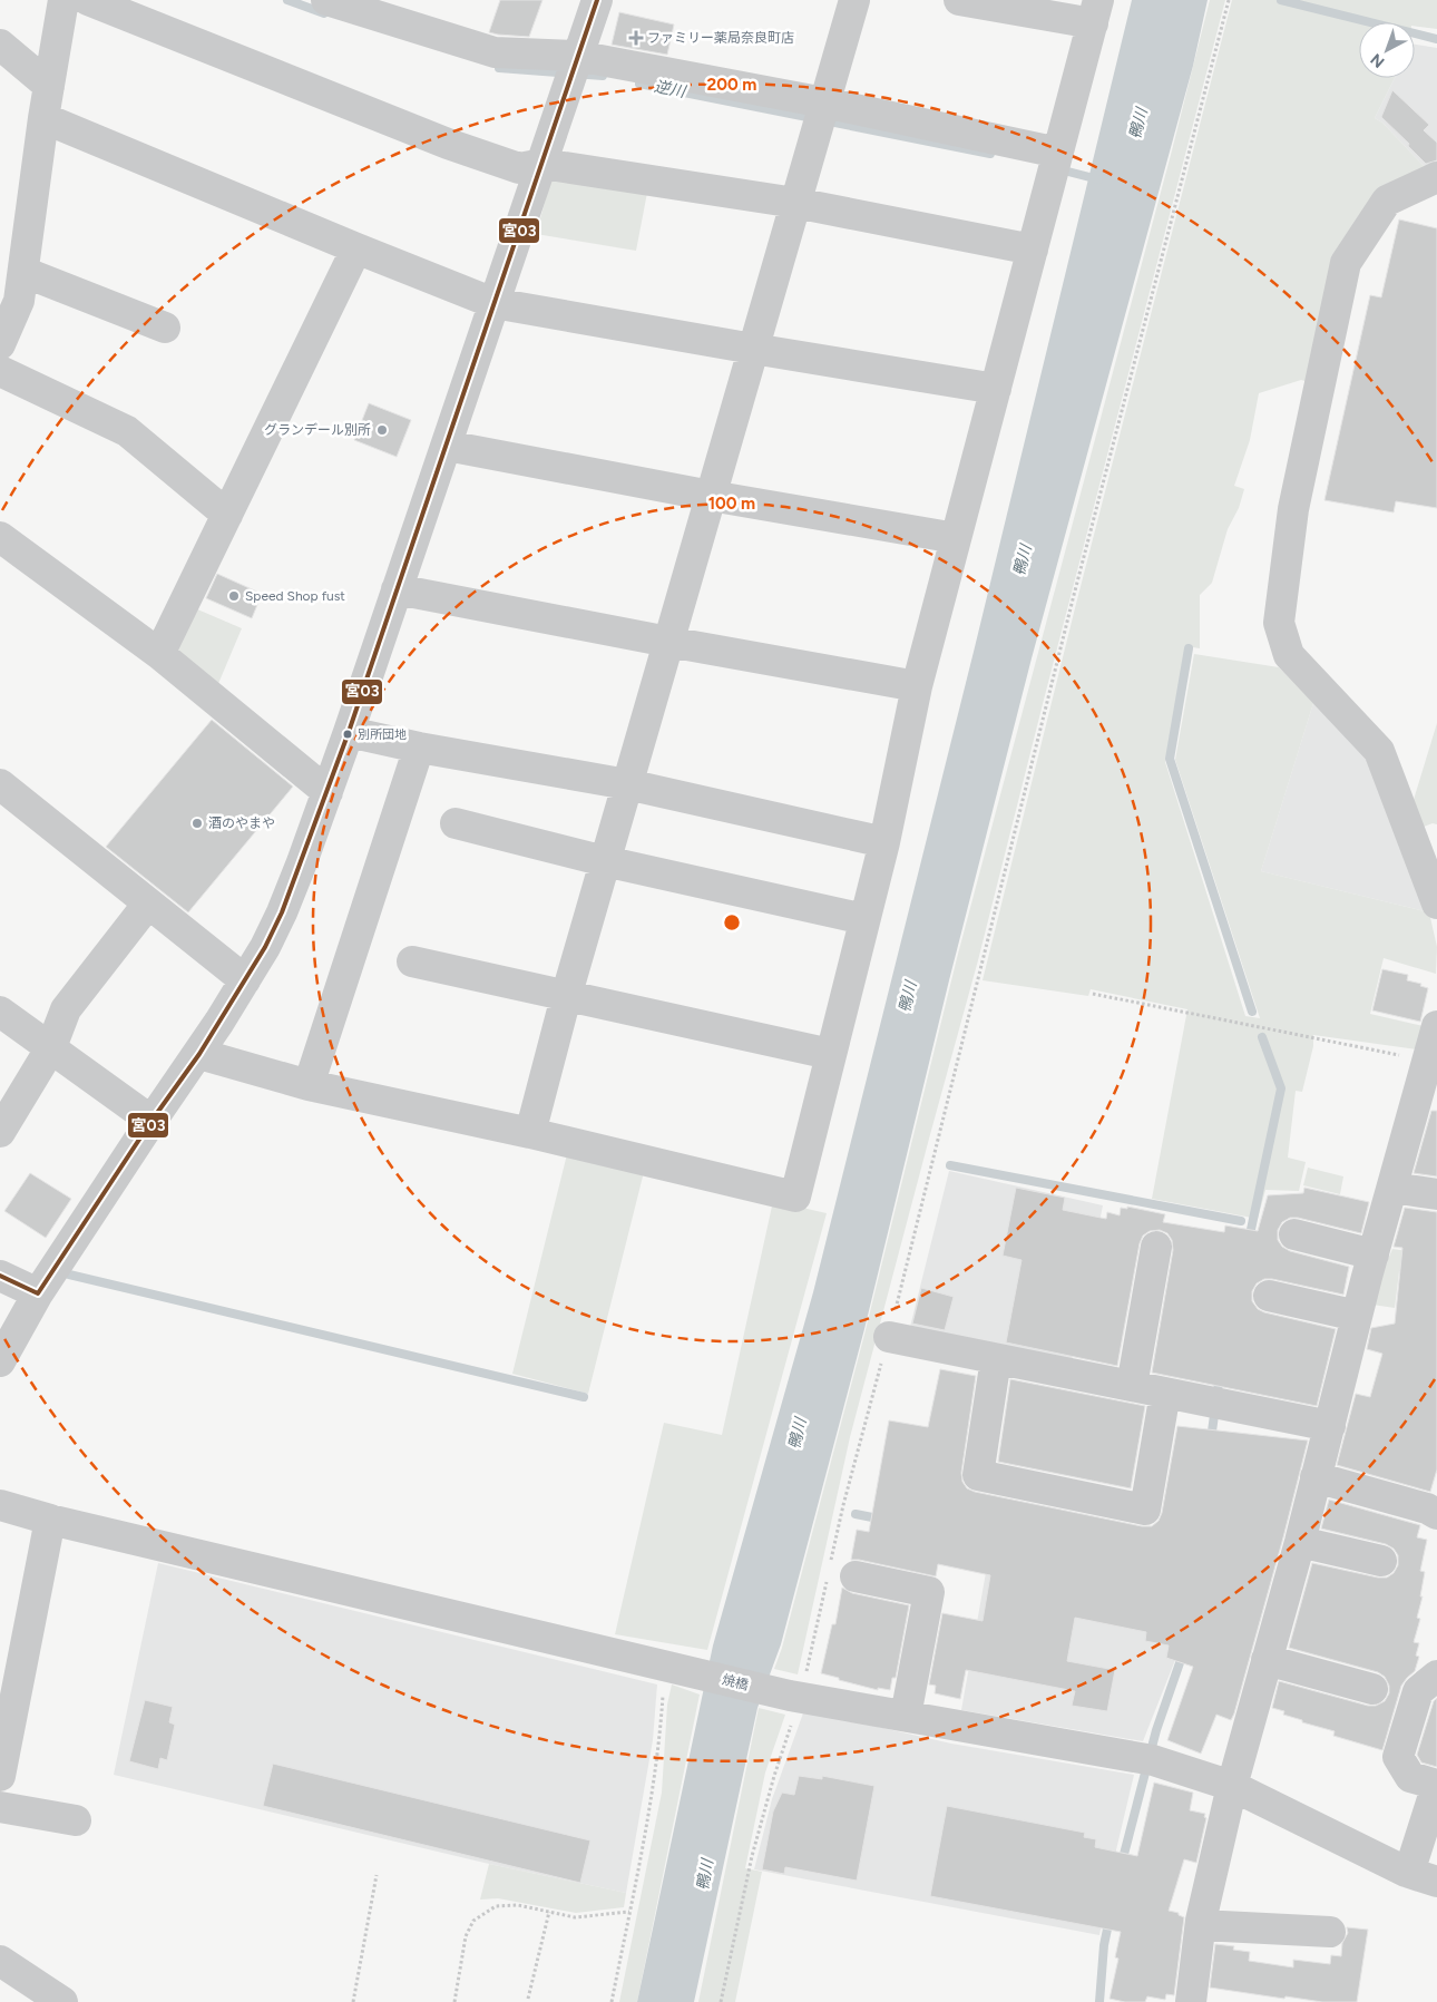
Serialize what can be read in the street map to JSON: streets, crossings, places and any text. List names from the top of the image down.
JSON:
{
  "streets": {
    "street": ["焼橋"]
  },
  "water": ["逆川", "鴨川"],
  "places": {
    "health": ["ファミリー薬局奈良町店"],
    "other": [
      "グランデール別所",
      "Speed Shop fust",
      "別所団地",
      "酒のやまや"
    ]
  },
  "lines": ["transit line 宮03"],
  "north": "bottom left",
  "rings": ["200 m", "100 m"]
}
